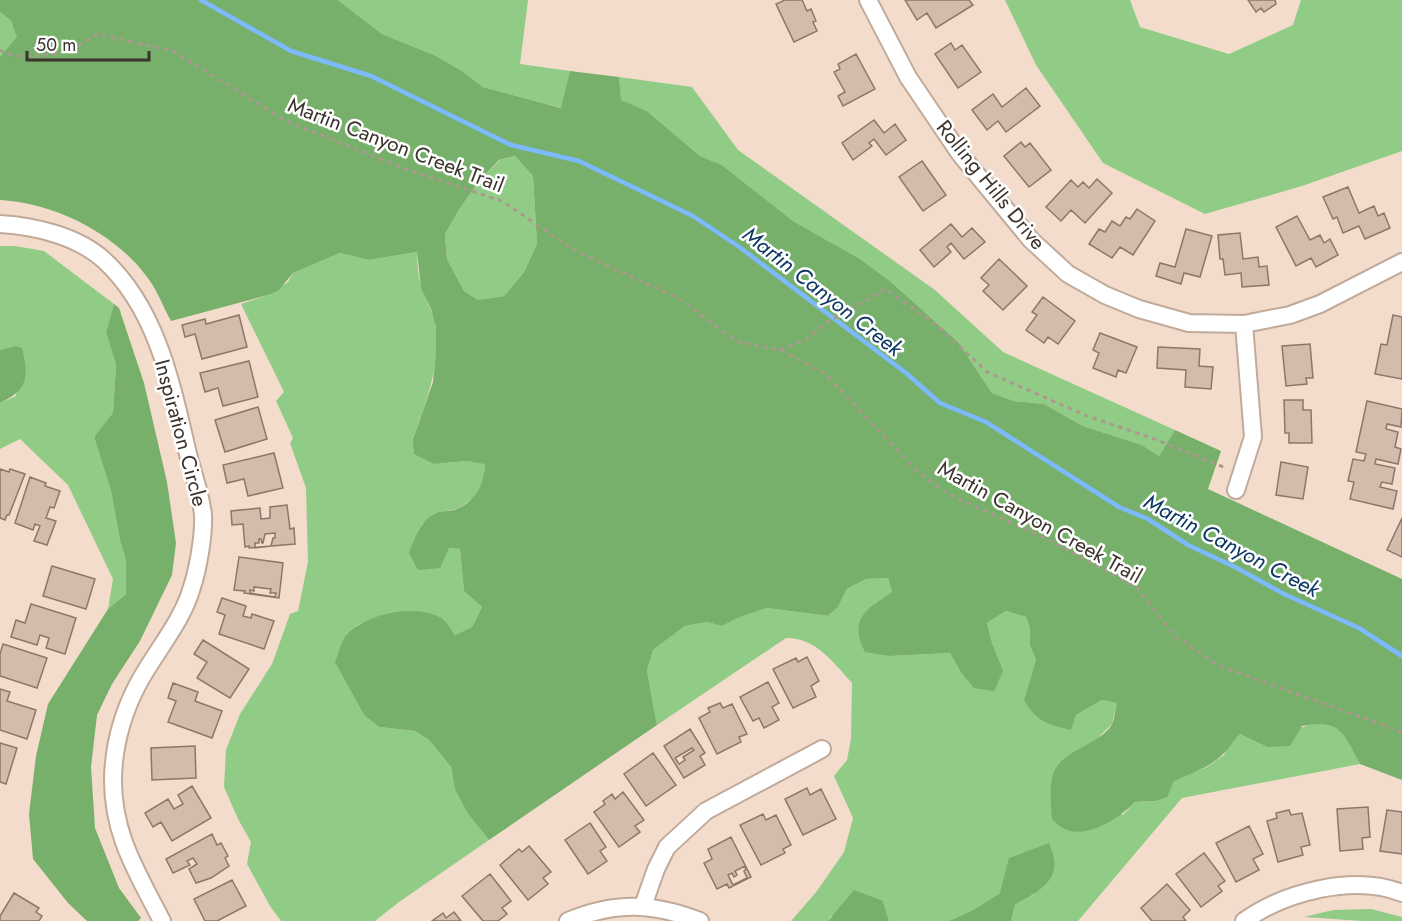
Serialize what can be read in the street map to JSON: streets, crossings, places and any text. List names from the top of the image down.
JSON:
{
  "streets": {
    "street": ["Rolling Hills Drive", "Inspiration Circle"],
    "path": ["Martin Canyon Creek Trail"]
  },
  "water": ["Martin Canyon Creek"],
  "scale_bar": "50 m"
}
